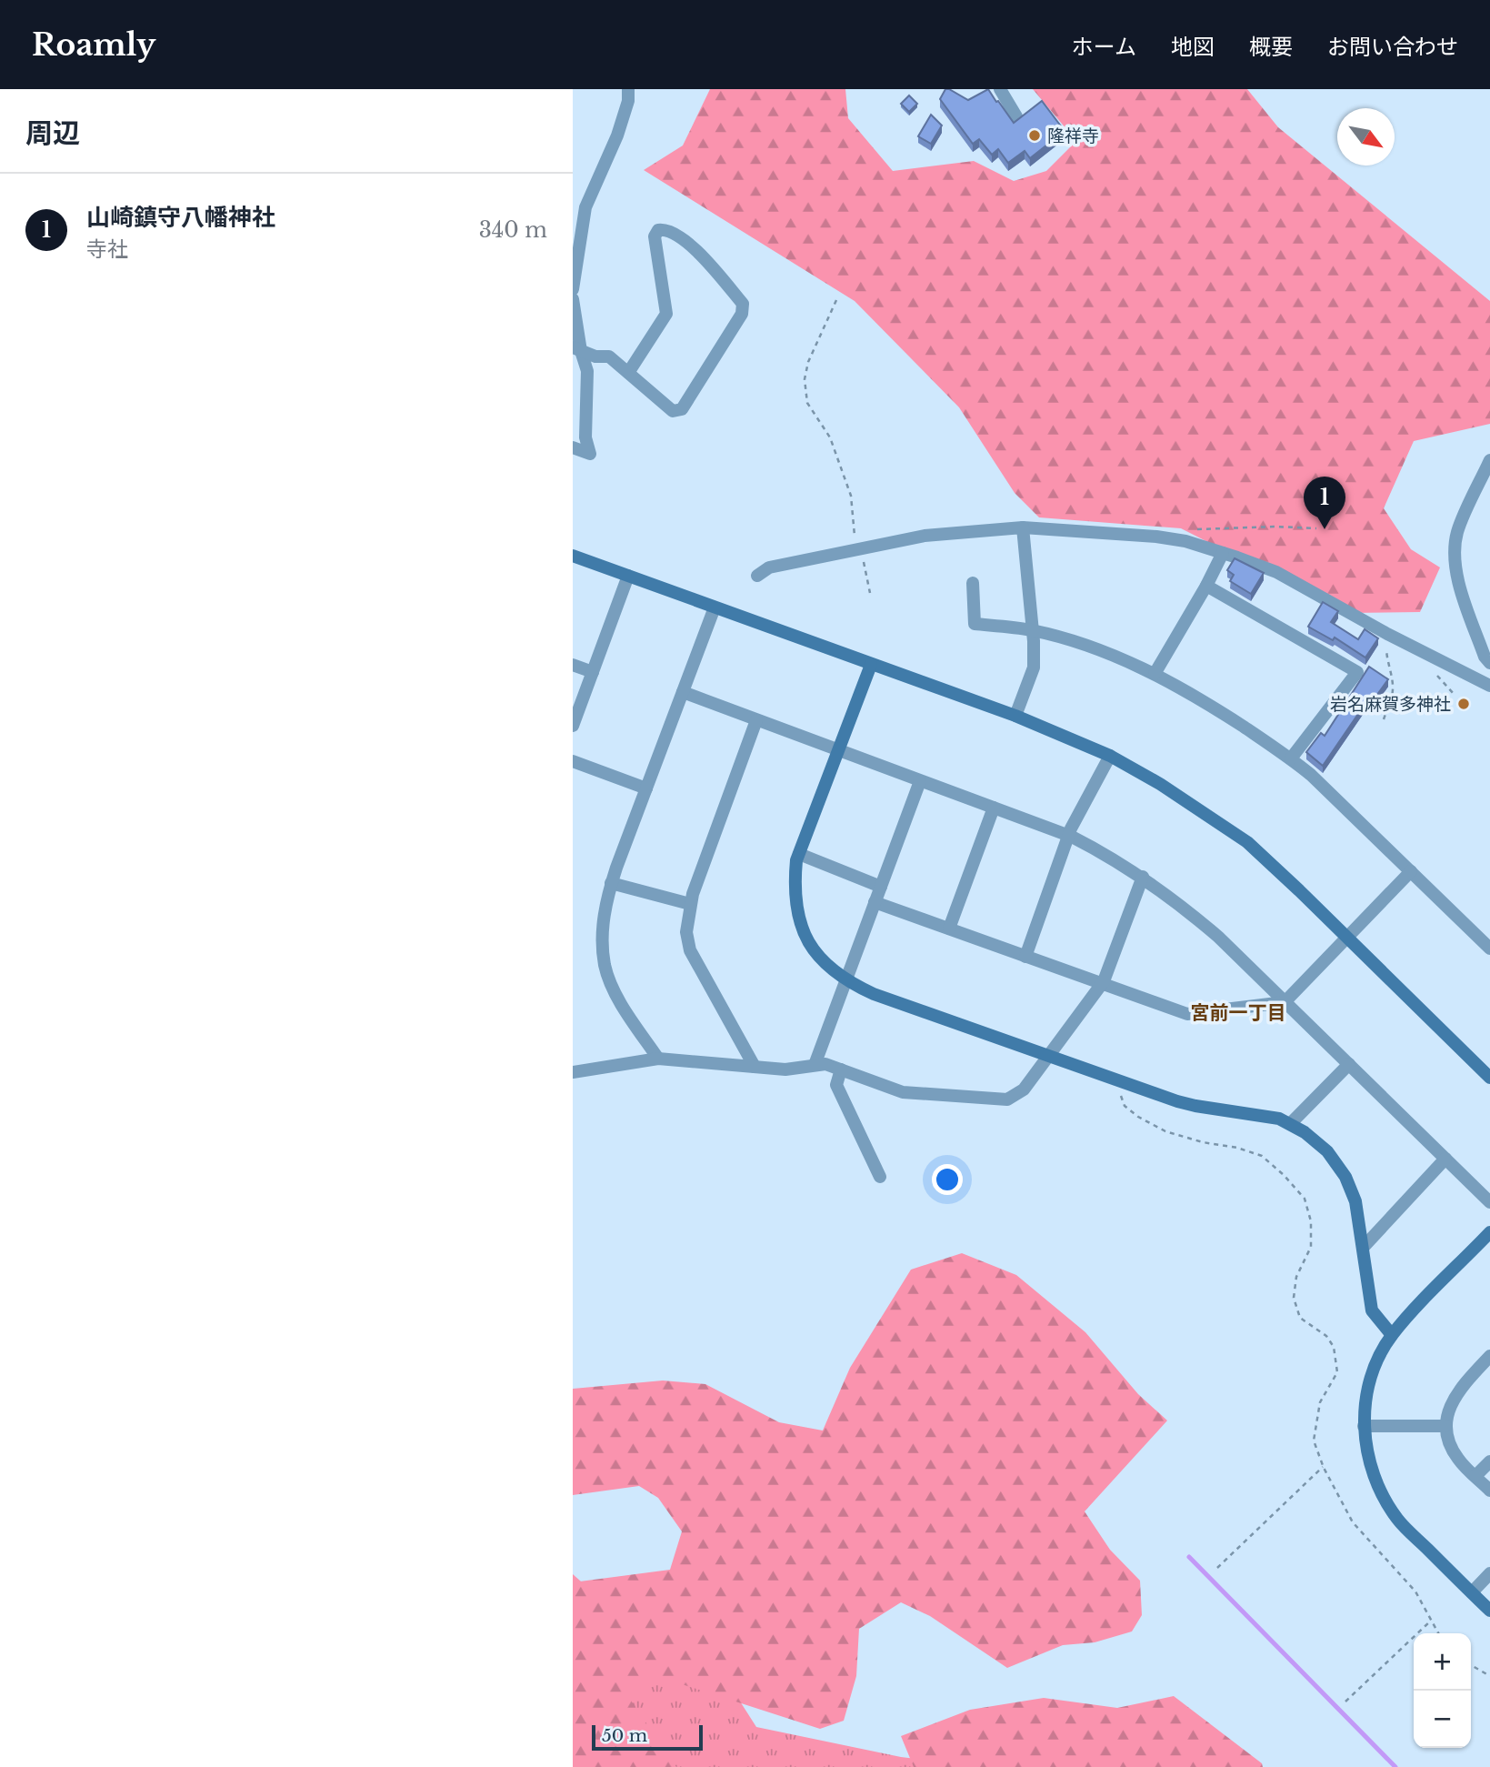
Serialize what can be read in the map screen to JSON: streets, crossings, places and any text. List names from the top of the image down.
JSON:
{
  "districts": ["宮前一丁目"],
  "places": ["隆祥寺", "岩名麻賀多神社"],
  "scale_bar": "50 m",
  "north": "bottom right",
  "page": {
    "header": "Roamly",
    "nav": [
      "ホーム",
      "地図",
      "概要",
      "お問い合わせ"
    ],
    "heading": "周辺",
    "list": [
      {
        "mark": "1",
        "name": "山崎鎮守八幡神社",
        "note": "寺社",
        "value": "340 m"
      }
    ],
    "pins": "1",
    "map_buttons": ["+", "−"],
    "scale": "50 m"
  }
}
